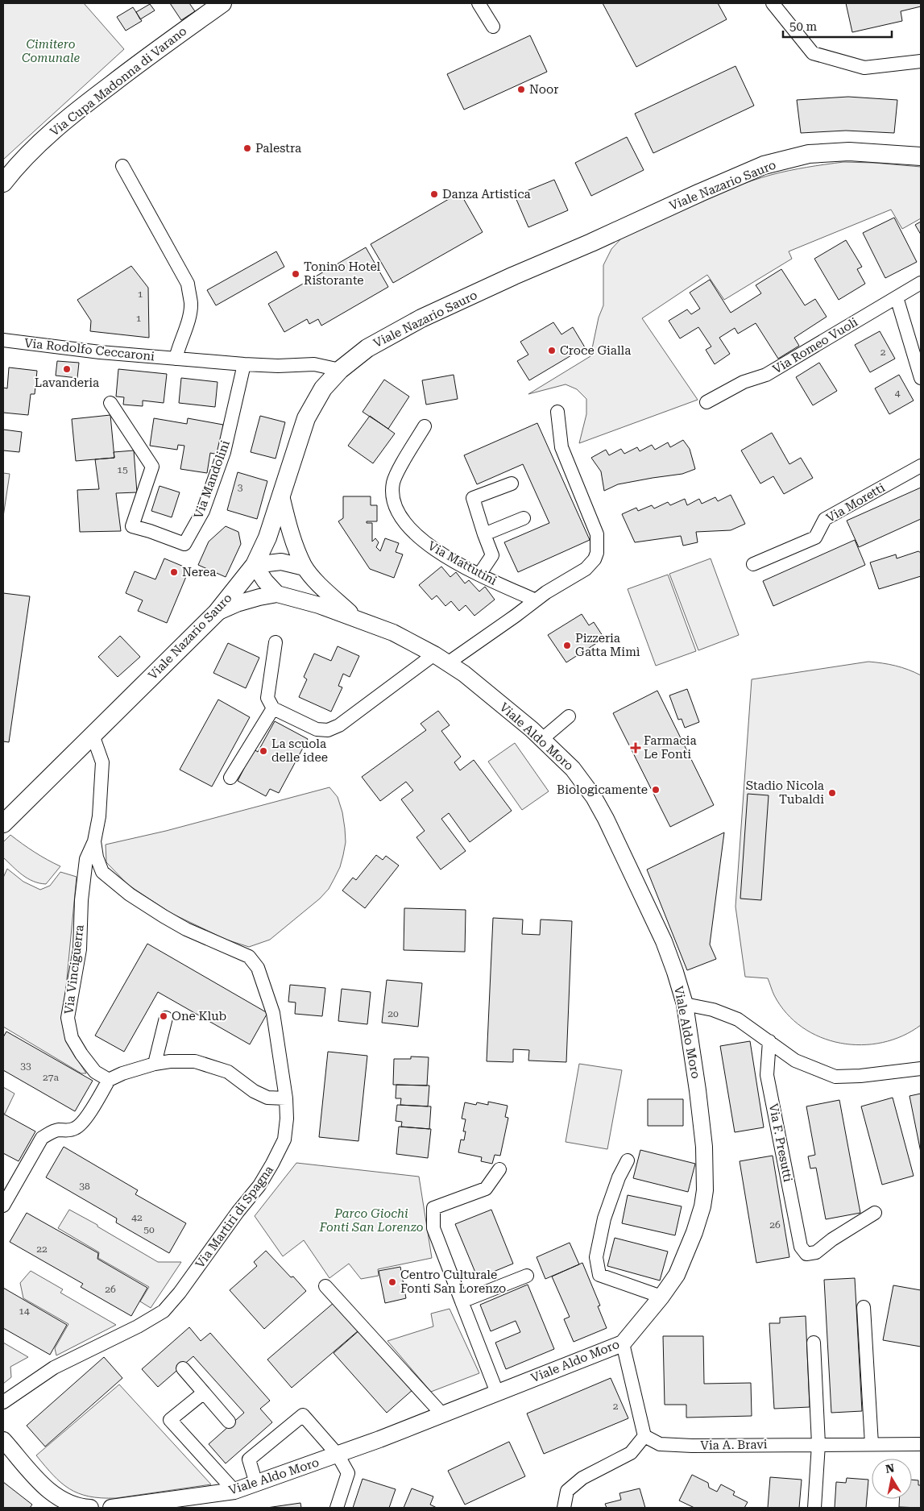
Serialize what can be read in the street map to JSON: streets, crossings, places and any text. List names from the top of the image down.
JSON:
{
  "streets": {
    "main road": ["Via Cupa Madonna di Varano", "Viale Nazario Sauro"],
    "street": [
      "Via Romeo Vuoli",
      "Via Rodolfo Ceccaroni",
      "Via Mandolini",
      "Via Moretti",
      "Via Mattutini",
      "Viale Aldo Moro",
      "Via Vinciguerra",
      "Via F. Presutti",
      "Via Martiri di Spagna",
      "Via A. Bravi"
    ]
  },
  "crossings": [
    ["Viale Nazario Sauro", "Via Rodolfo Ceccaroni"],
    ["Viale Nazario Sauro", "Viale Aldo Moro"],
    ["Viale Nazario Sauro", "Via Martiri di Spagna"],
    ["Via Rodolfo Ceccaroni", "Via Mandolini"],
    ["Via Vinciguerra", "Via Martiri di Spagna"]
  ],
  "parks": ["Cimitero Comunale", "Parco Giochi Fonti San Lorenzo"],
  "places": {
    "other": [
      "Noor",
      "Palestra",
      "Danza Artistica",
      "Tonino Hotel Ristorante",
      "Croce Gialla",
      "Lavanderia",
      "Nerea",
      "Pizzeria Gatta Mimì",
      "La scuola delle idee",
      "Biologicamente",
      "Stadio Nicola Tubaldi",
      "One Klub",
      "Centro Culturale Fonti San Lorenzo"
    ],
    "health": ["Farmacia Le Fonti"]
  },
  "house_numbers": [
    "1",
    "1",
    "2",
    "4",
    "15",
    "3",
    "20",
    "33",
    "27a",
    "38",
    "42",
    "26",
    "50",
    "22",
    "26",
    "14",
    "2"
  ],
  "scale_bar": "50 m",
  "north": "top"
}
